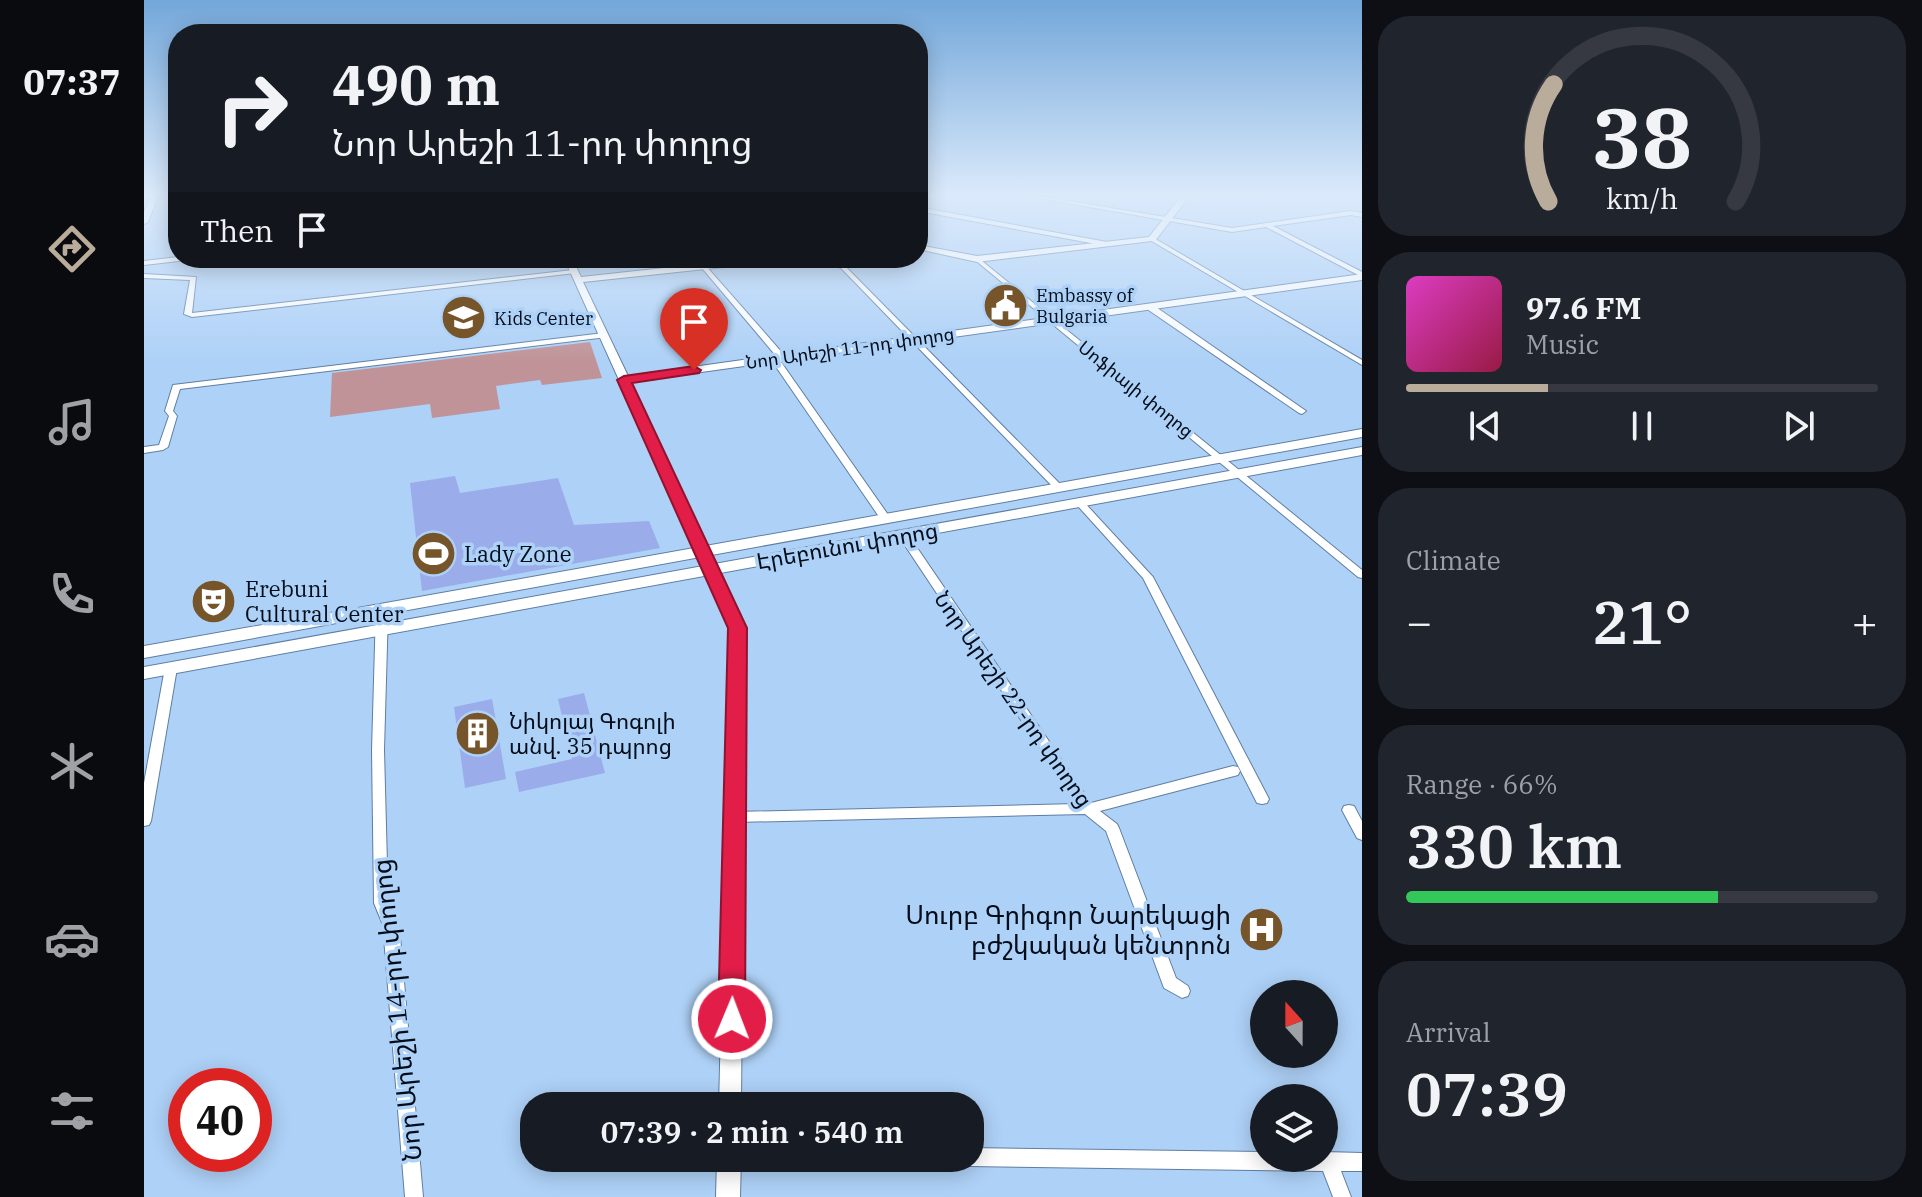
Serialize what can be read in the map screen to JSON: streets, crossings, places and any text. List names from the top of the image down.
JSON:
{
  "streets": {
    "main road": ["Էրեբունու փողոց"],
    "street": [
      "Նոր Արեշի 11-րդ փողոց",
      "Սոֆիայի փողոց",
      "Նոր Արեշի 22-րդ փողոց",
      "Նոր Արեշի 14-րդ փողոց"
    ]
  },
  "crossings": [
    ["Նոր Արեշի 11-րդ փողոց", "Սոֆիայի փողոց"],
    ["Սոֆիայի փողոց", "Էրեբունու փողոց"],
    ["Էրեբունու փողոց", "Նոր Արեշի 22-րդ փողոց"],
    ["Էրեբունու փողոց", "Նոր Արեշի 14-րդ փողոց"]
  ],
  "places": {
    "public building": ["Embassy of Bulgaria"],
    "school or university": ["Kids Center"],
    "sports": ["Lady Zone"],
    "theatre": ["Erebuni Cultural Center"],
    "building": ["Նիկոլայ Գոգոլի անվ. 35 դպրոց"],
    "hospital": ["Սուրբ Գրիգոր Նարեկացի բժշկական կենտրոն"]
  },
  "north": "top",
  "page": {
    "tabs": "07:37",
    "turn": ["490 m", "Նոր Արեշի 11-րդ փողոց"],
    "then": "Then",
    "song": ["97.6 FM", "Music"],
    "tile": [
      "Climate",
      ["Range · 66%", "330 km"],
      ["Arrival", "07:39"]
    ],
    "heat": ["−", "21°", "+"],
    "limit": "40",
    "trip": "07:39 · 2 min · 540 m",
    "gauge": ["38", "km/h"]
  }
}
